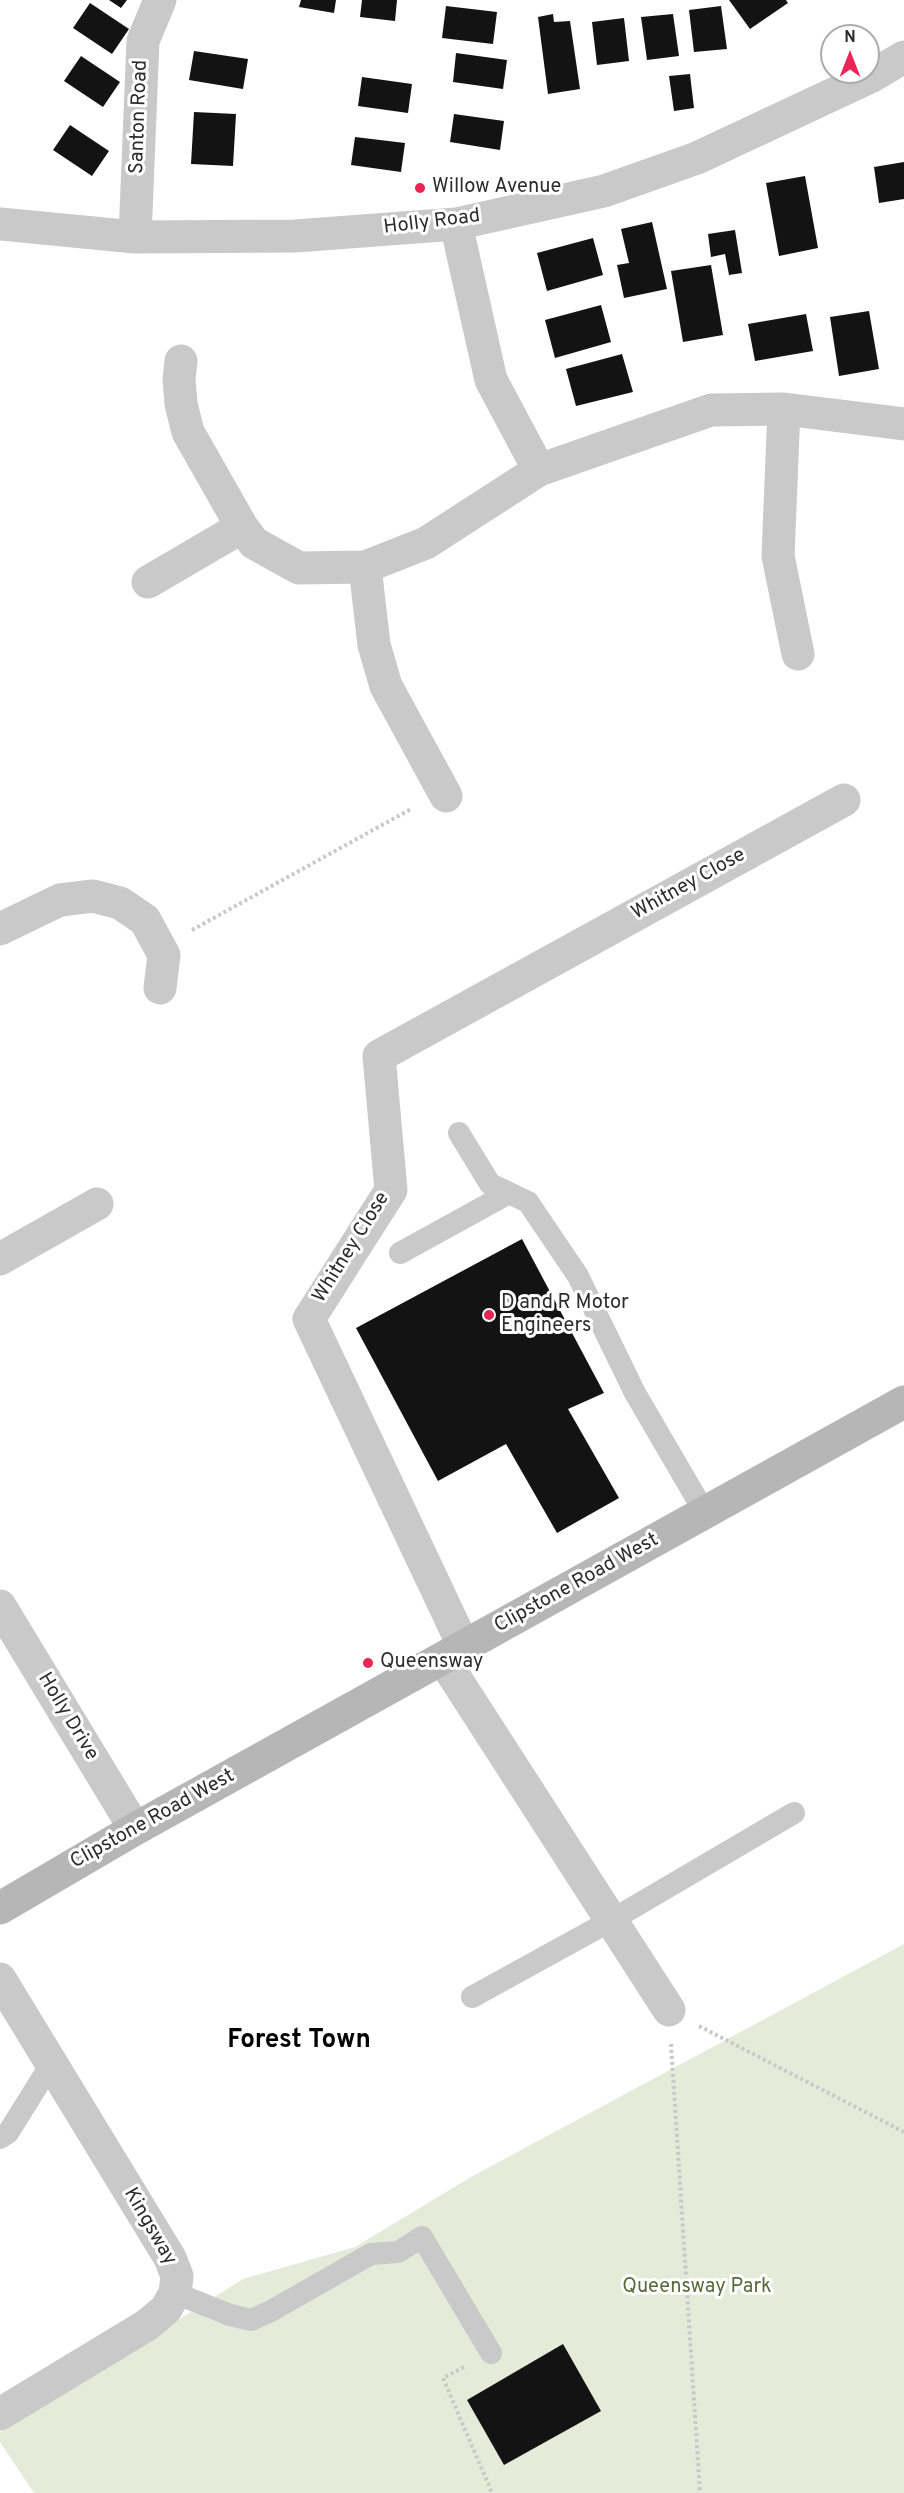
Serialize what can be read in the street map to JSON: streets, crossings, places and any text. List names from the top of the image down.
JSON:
{
  "streets": {
    "main road": ["Clipstone Road West"],
    "street": [
      "Santon Road",
      "Holly Road",
      "Whitney Close",
      "Holly Drive",
      "Kingsway"
    ]
  },
  "crossings": [
    ["Santon Road", "Holly Road"],
    ["Whitney Close", "Clipstone Road West"],
    ["Clipstone Road West", "Holly Drive"]
  ],
  "districts": ["Forest Town"],
  "parks": ["Queensway Park"],
  "places": ["Willow Avenue", "D and R Motor Engineers", "Queensway"],
  "north": "top"
}
